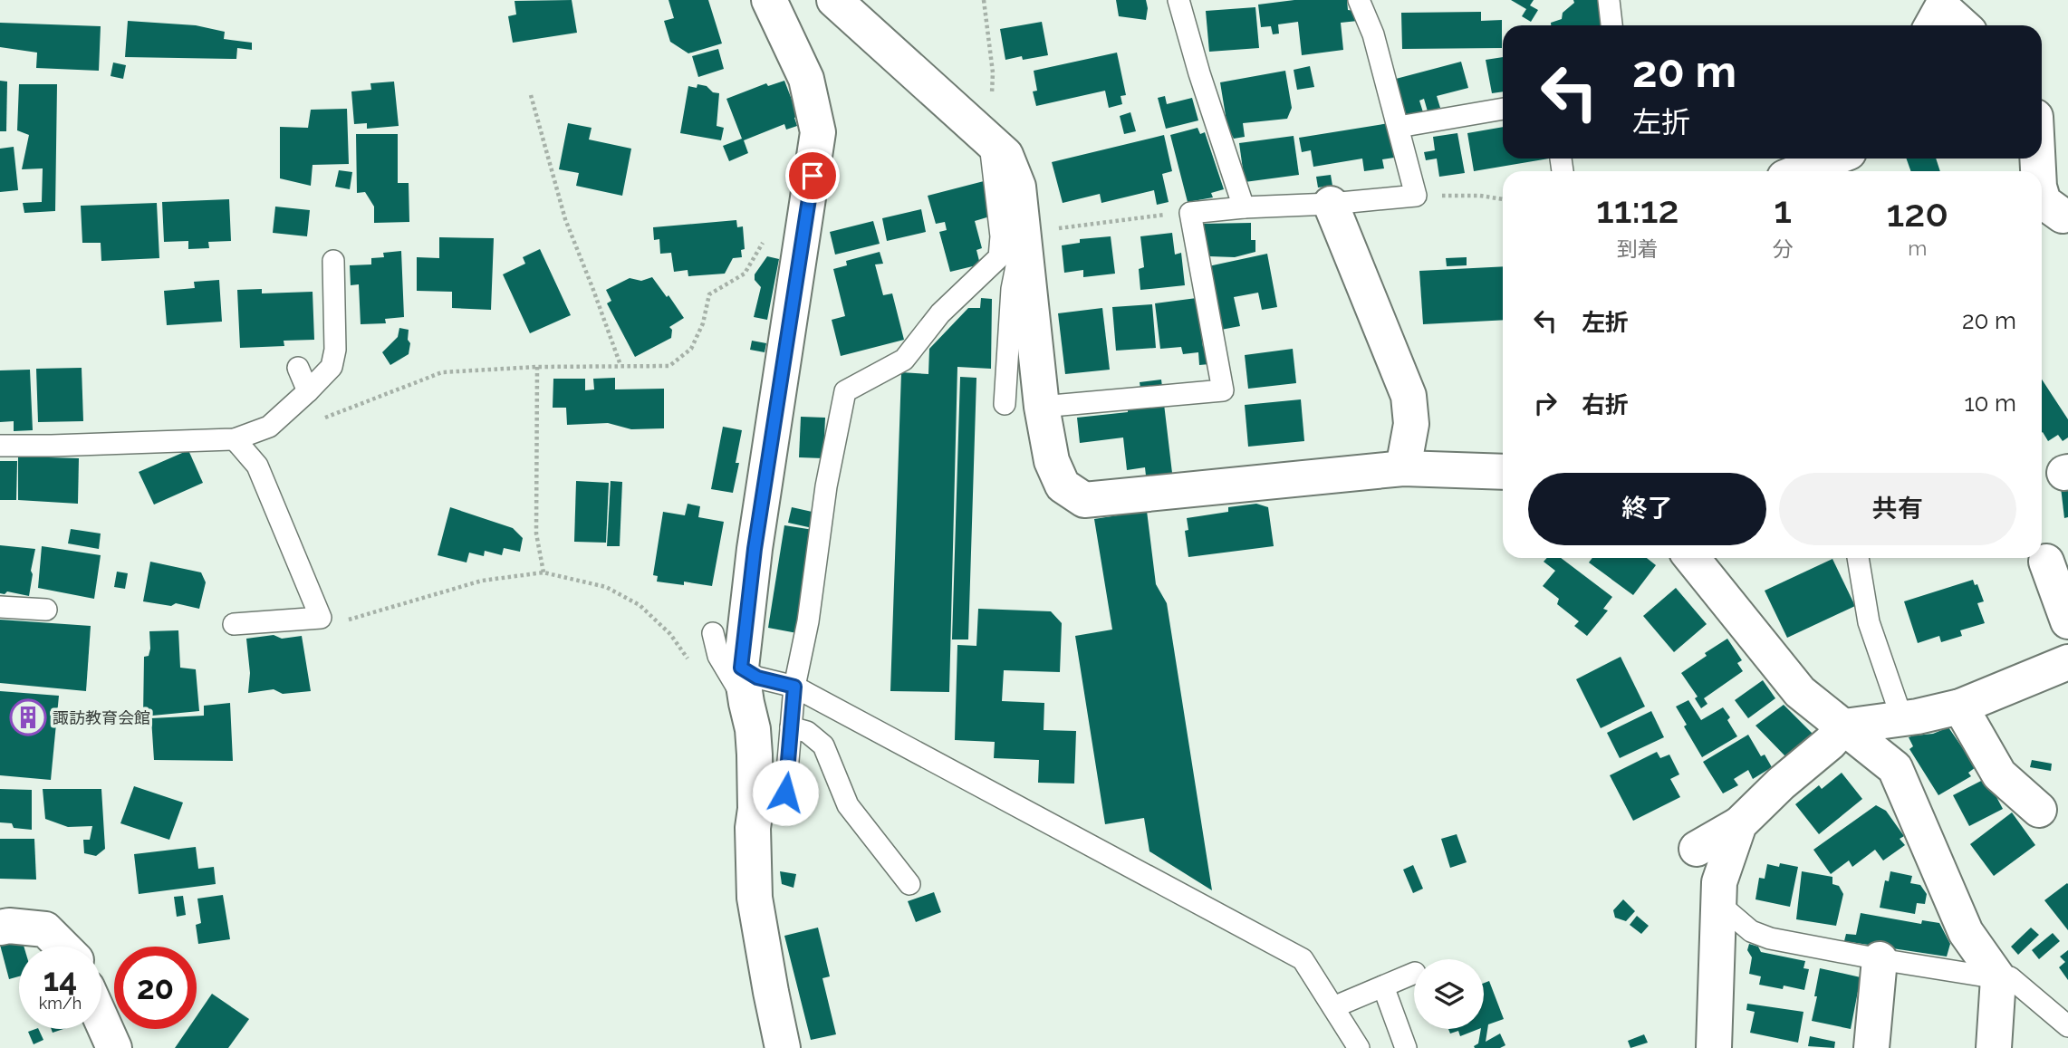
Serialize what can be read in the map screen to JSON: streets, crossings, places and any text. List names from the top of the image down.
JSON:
{
  "places": {
    "building": ["諏訪教育会館"]
  },
  "page": {
    "turn": ["20 m", "左折"],
    "eta": [
      "11:12",
      "到着",
      "1",
      "分",
      "120",
      "m"
    ],
    "list": [
      {
        "name": "左折",
        "value": "20 m"
      },
      {
        "name": "右折",
        "value": "10 m"
      }
    ],
    "buttons": ["終了", "共有"],
    "speed": "14 km/h",
    "limit": "20"
  }
}
